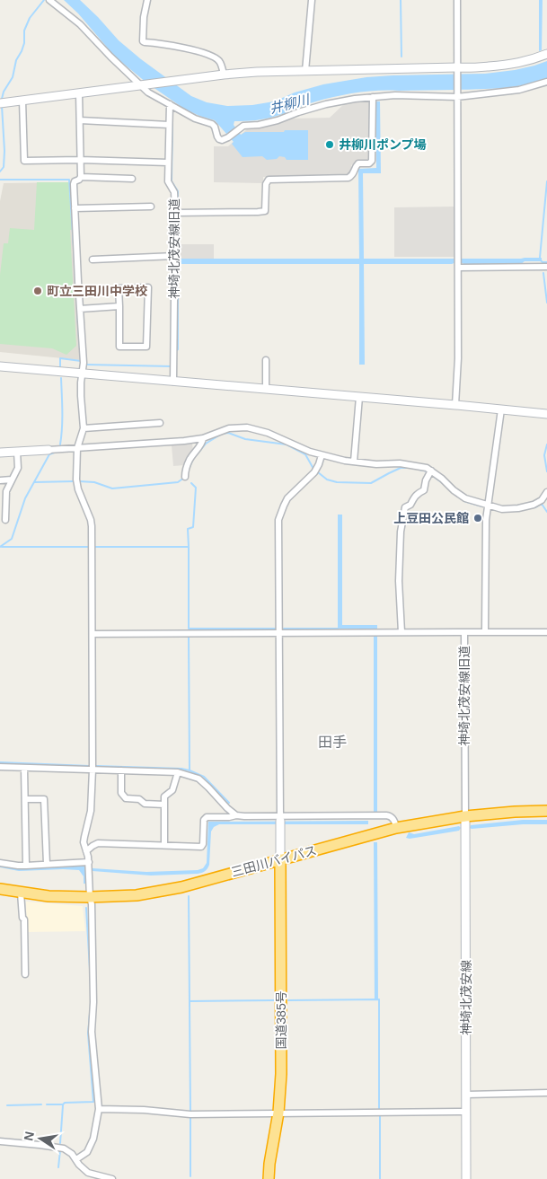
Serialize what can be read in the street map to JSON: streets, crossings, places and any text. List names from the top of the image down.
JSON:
{
  "streets": {
    "highway": ["三田川バイパス", "国道385号"],
    "street": ["神埼北茂安線旧道", "神埼北茂安線"]
  },
  "crossings": [
    ["神埼北茂安線旧道", "三田川バイパス"],
    ["神埼北茂安線旧道", "神埼北茂安線"],
    ["三田川バイパス", "神埼北茂安線"],
    ["三田川バイパス", "国道385号"]
  ],
  "districts": ["田手"],
  "water": ["井柳川"],
  "places": ["井柳川ポンプ場", "町立三田川中学校", "上豆田公民館"],
  "north": "left"
}
